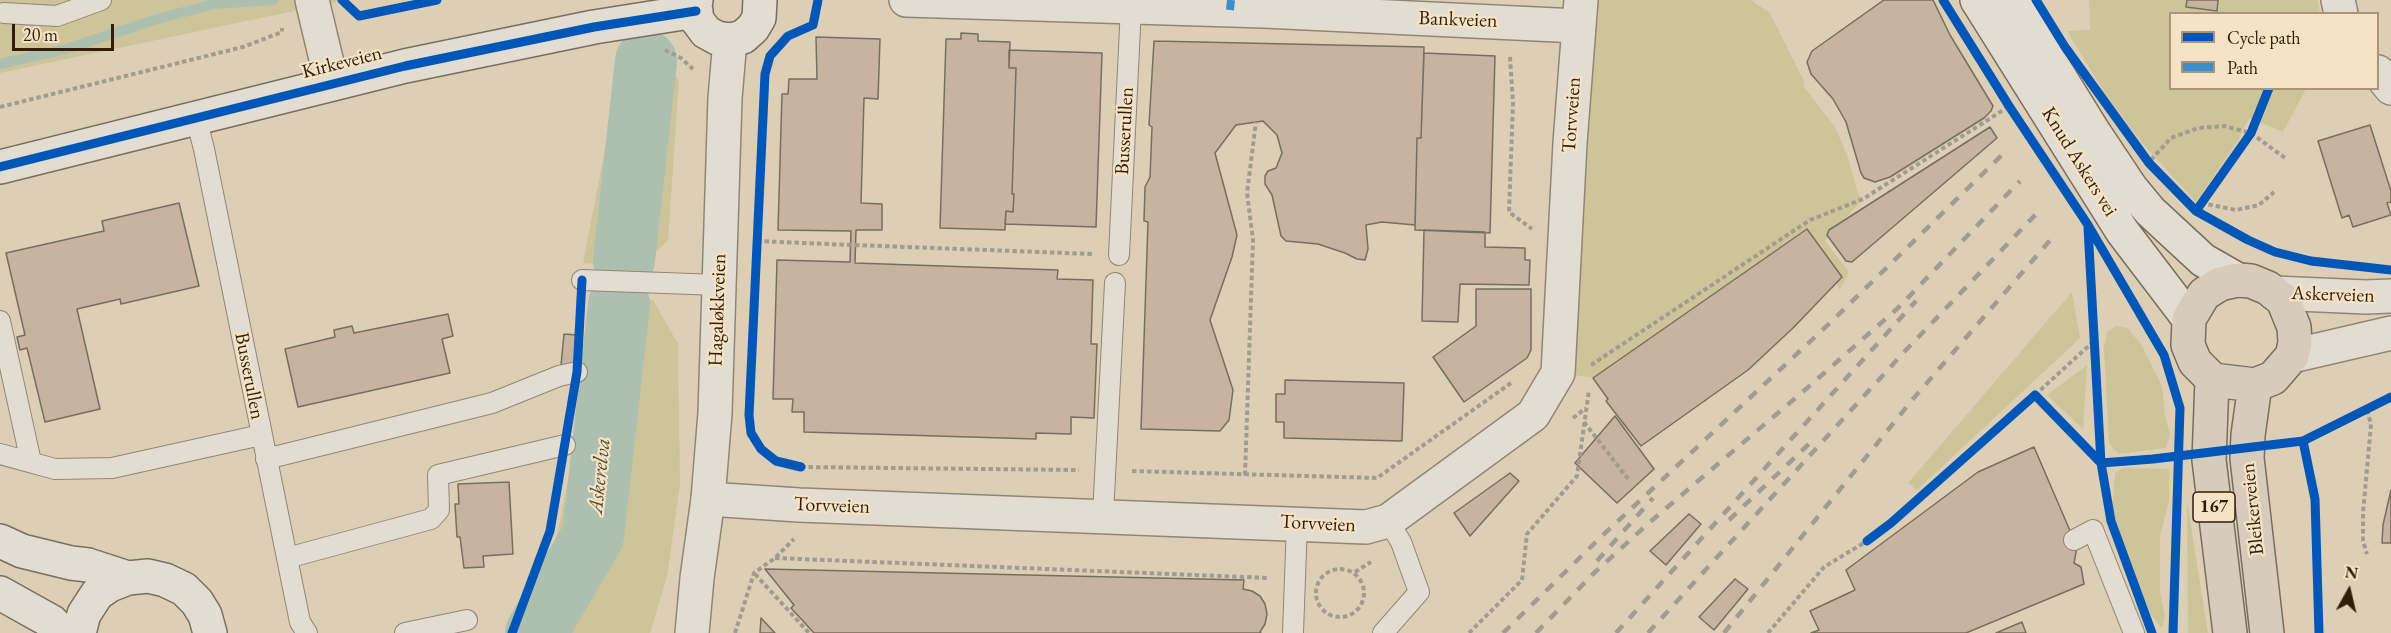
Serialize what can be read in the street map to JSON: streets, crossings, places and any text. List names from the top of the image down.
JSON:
{
  "streets": {
    "main road": ["167", "Bleikerveien"],
    "street": [
      "Bankveien",
      "Kirkeveien",
      "Torvveien",
      "Knud Askers vei",
      "Askerveien",
      "Hagaløkkveien"
    ],
    "lane": ["Busserullen"]
  },
  "crossings": [
    ["Bankveien", "Torvveien"],
    ["Bankveien", "Busserullen"],
    ["Kirkeveien", "Busserullen"],
    ["Torvveien", "Hagaløkkveien"],
    ["Knud Askers vei", "Askerveien"],
    ["Knud Askers vei", "Bleikerveien"],
    ["Askerveien", "Bleikerveien"]
  ],
  "water": ["Askerelva"],
  "legend": ["Cycle path", "Path"],
  "scale_bar": "20 m",
  "north": "top"
}
